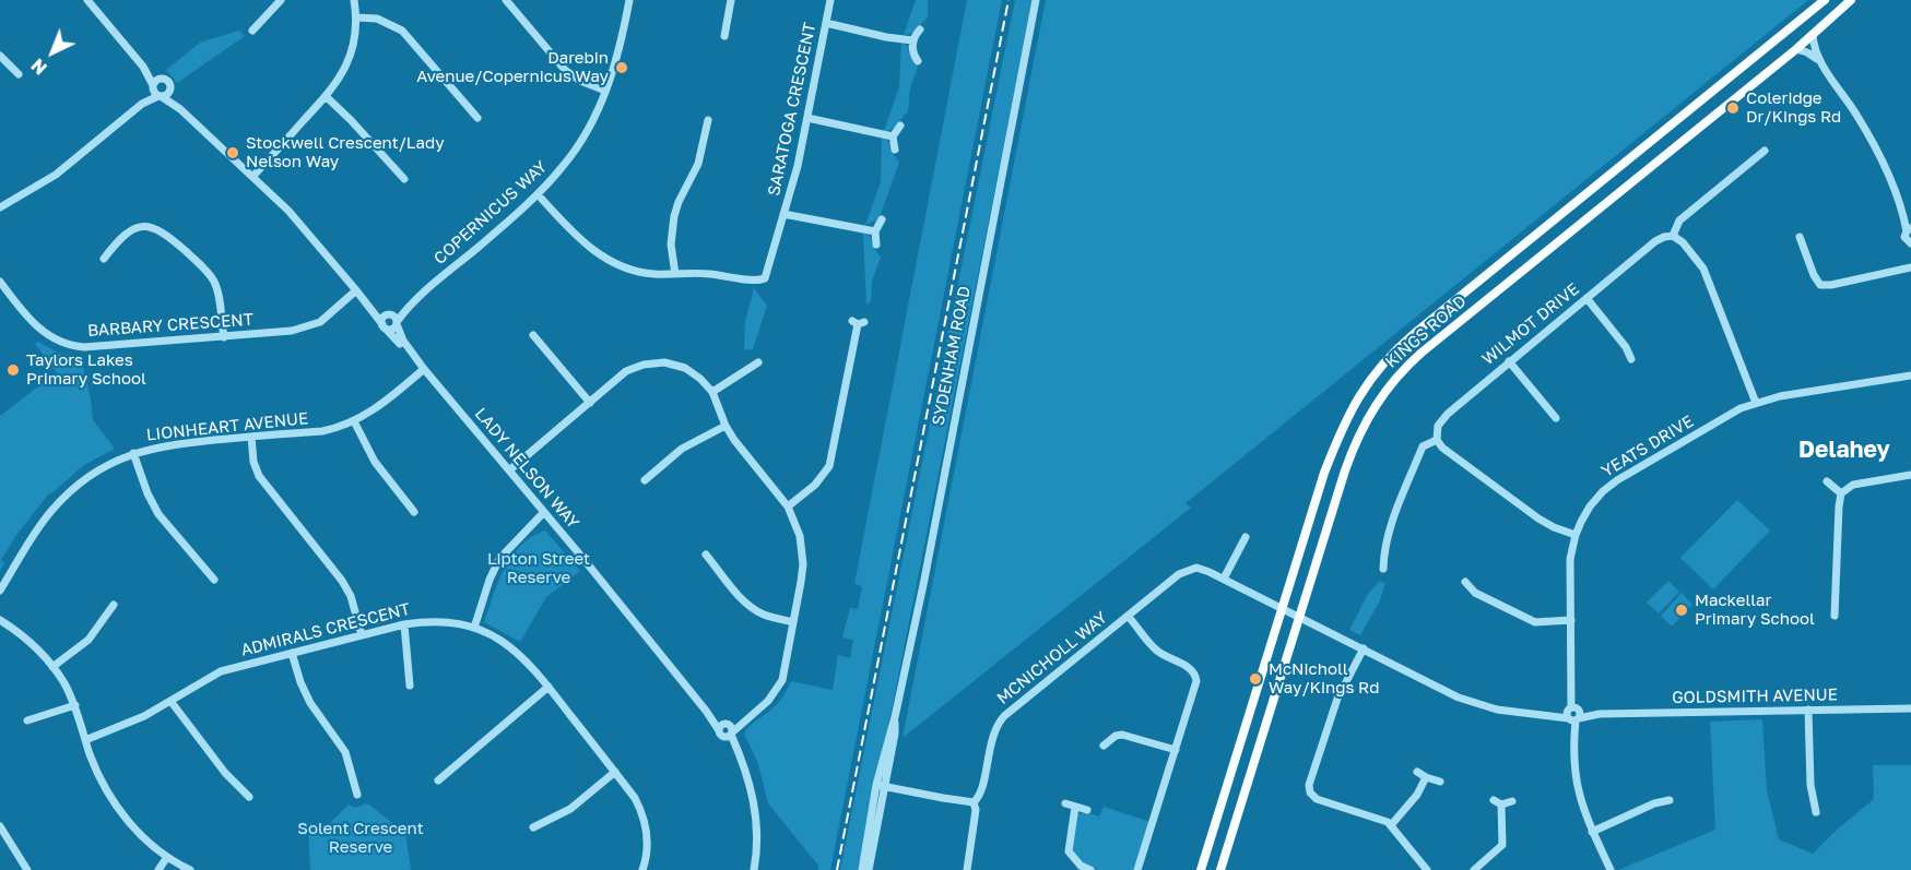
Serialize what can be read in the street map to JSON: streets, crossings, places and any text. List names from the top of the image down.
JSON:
{
  "streets": {
    "main road": ["KINGS ROAD"],
    "street": [
      "SARATOGA CRESCENT",
      "COPERNICUS WAY",
      "WILMOT DRIVE",
      "BARBARY CRESCENT",
      "SYDENHAM ROAD",
      "LIONHEART AVENUE",
      "YEATS DRIVE",
      "LADY NELSON WAY",
      "ADMIRALS CRESCENT",
      "MCNICHOLL WAY",
      "GOLDSMITH AVENUE"
    ]
  },
  "crossings": [
    ["SARATOGA CRESCENT", "COPERNICUS WAY"],
    ["COPERNICUS WAY", "LADY NELSON WAY"],
    ["BARBARY CRESCENT", "LADY NELSON WAY"],
    ["KINGS ROAD", "MCNICHOLL WAY"],
    ["KINGS ROAD", "GOLDSMITH AVENUE"],
    ["LIONHEART AVENUE", "LADY NELSON WAY"],
    ["YEATS DRIVE", "GOLDSMITH AVENUE"],
    ["MCNICHOLL WAY", "GOLDSMITH AVENUE"]
  ],
  "districts": ["Delahey"],
  "parks": ["Lipton Street Reserve", "Solent Crescent Reserve"],
  "places": [
    "Darebin Avenue/Copernicus Way",
    "Coleridge Dr/Kings Rd",
    "Stockwell Crescent/Lady Nelson Way",
    "Taylors Lakes Primary School",
    "Mackellar Primary School",
    "McNicholl Way/Kings Rd"
  ],
  "north": "bottom left"
}
